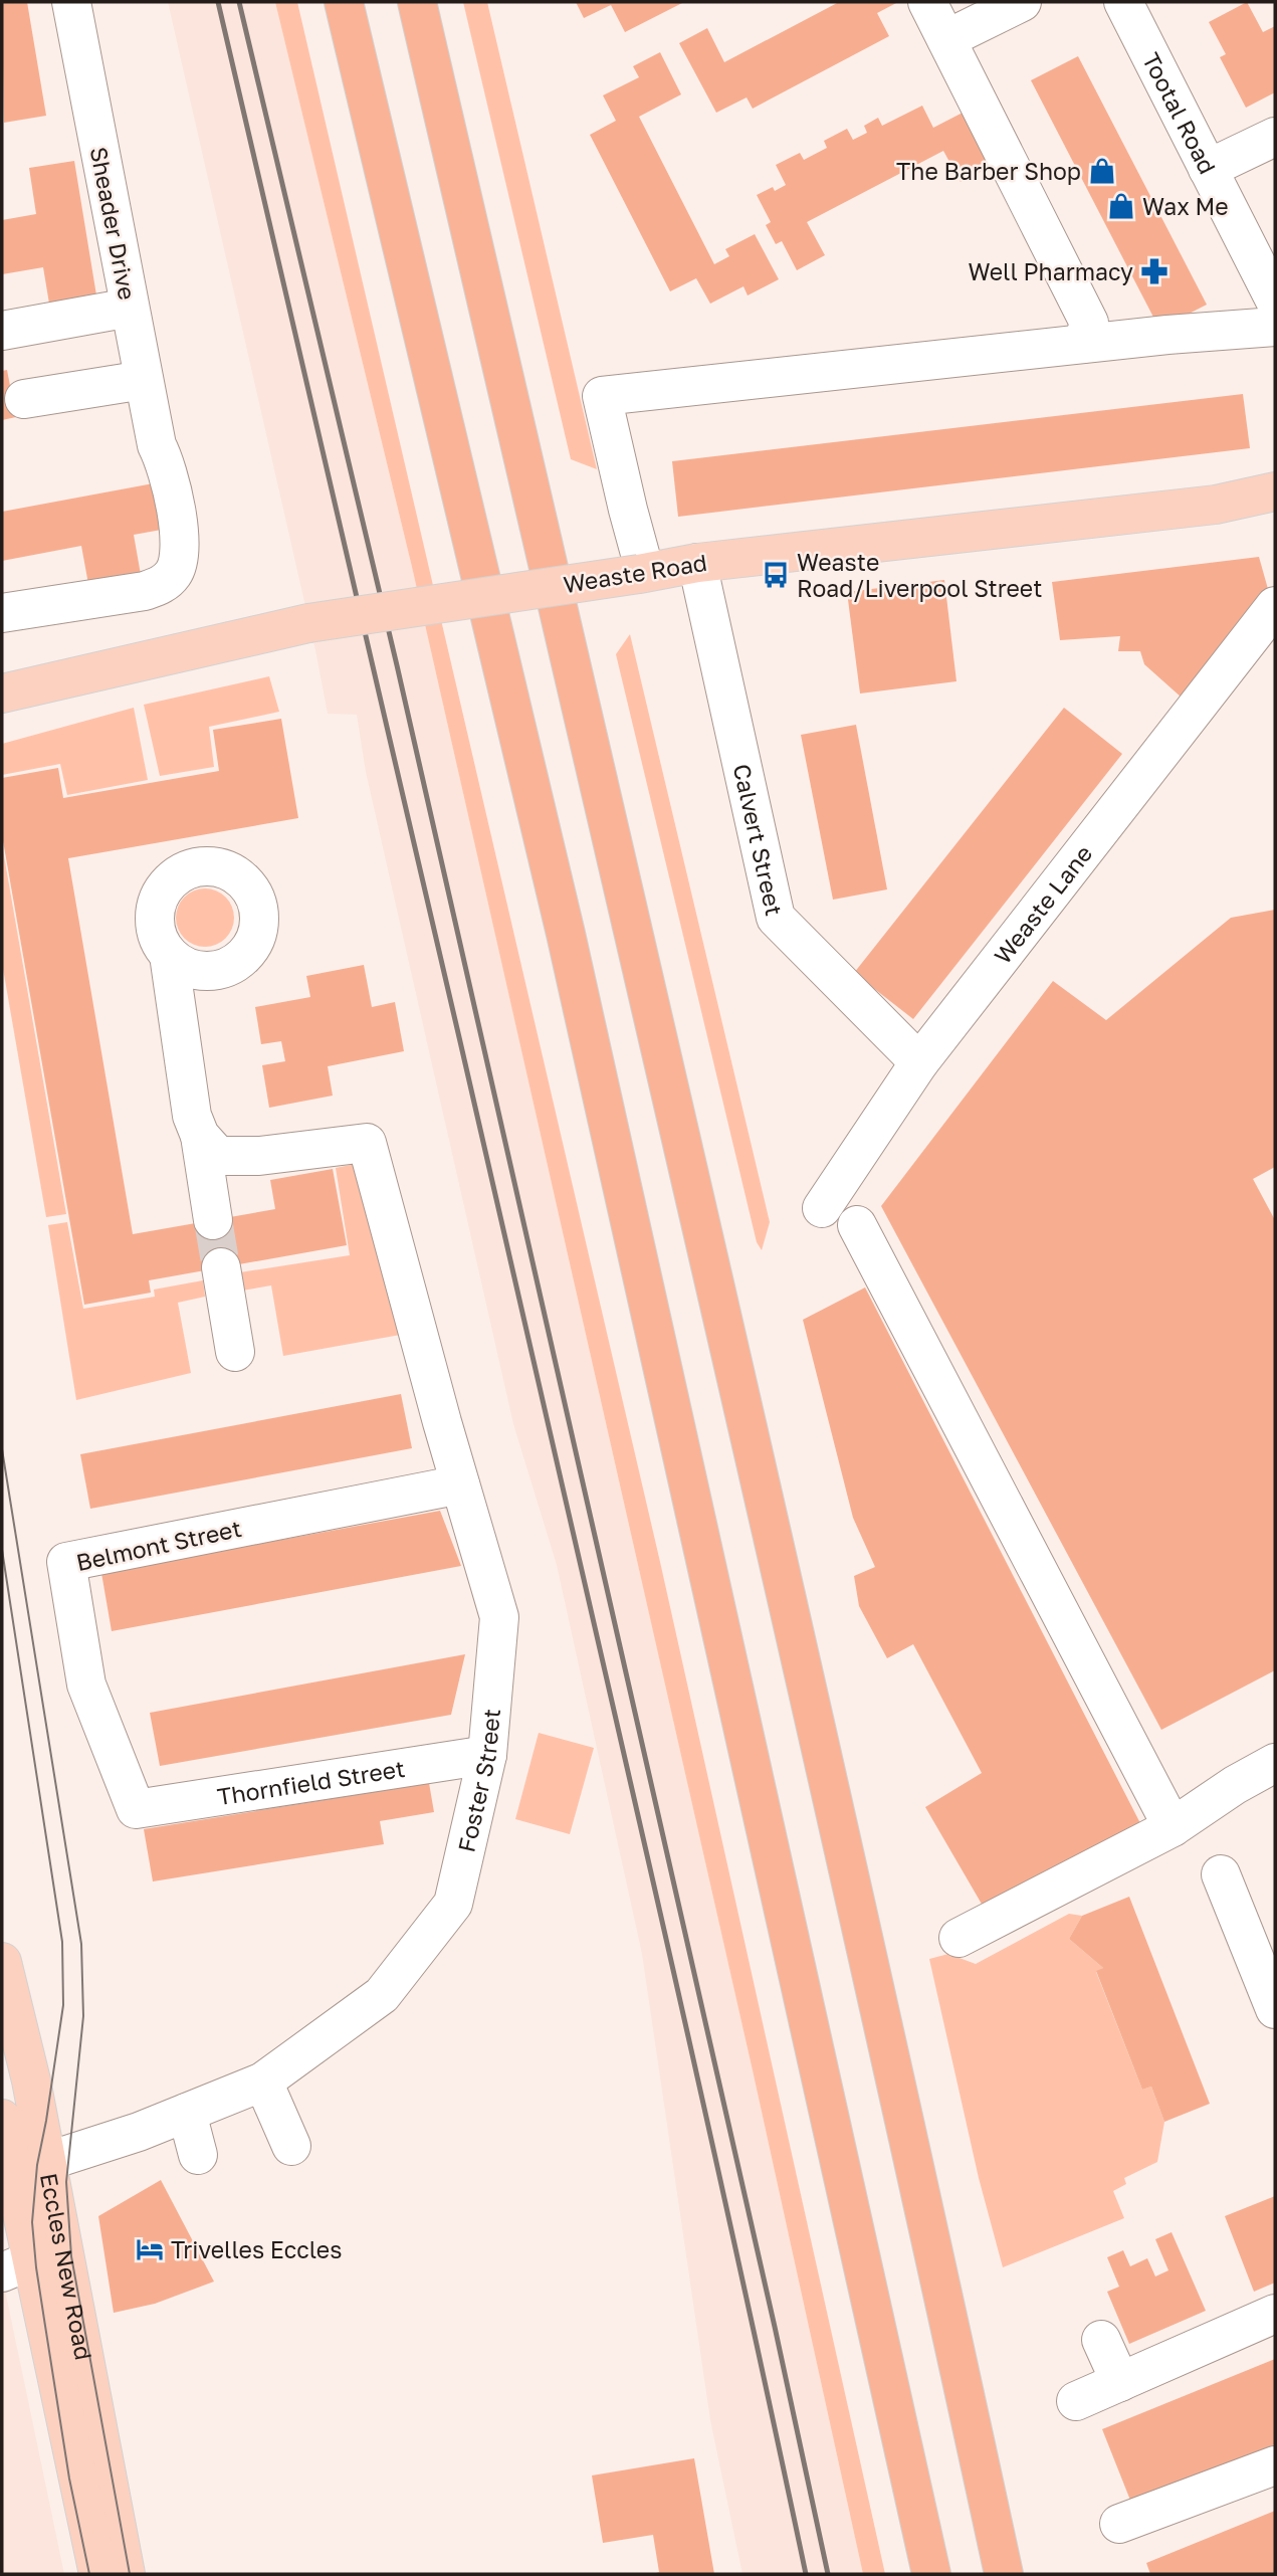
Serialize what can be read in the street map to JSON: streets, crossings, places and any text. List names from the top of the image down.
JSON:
{
  "streets": {
    "main road": ["Weaste Road", "Eccles New Road"],
    "street": [
      "Tootal Road",
      "Sheader Drive",
      "Calvert Street",
      "Weaste Lane",
      "Belmont Street",
      "Foster Street",
      "Thornfield Street"
    ]
  },
  "crossings": [
    ["Weaste Road", "Calvert Street"],
    ["Calvert Street", "Weaste Lane"],
    ["Belmont Street", "Foster Street"],
    ["Belmont Street", "Thornfield Street"],
    ["Foster Street", "Thornfield Street"],
    ["Foster Street", "Eccles New Road"]
  ],
  "places": {
    "shop": ["The Barber Shop", "Wax Me"],
    "pharmacy": ["Well Pharmacy"],
    "bus stop": ["Weaste Road/Liverpool Street"],
    "hotel": ["Trivelles Eccles"]
  }
}
